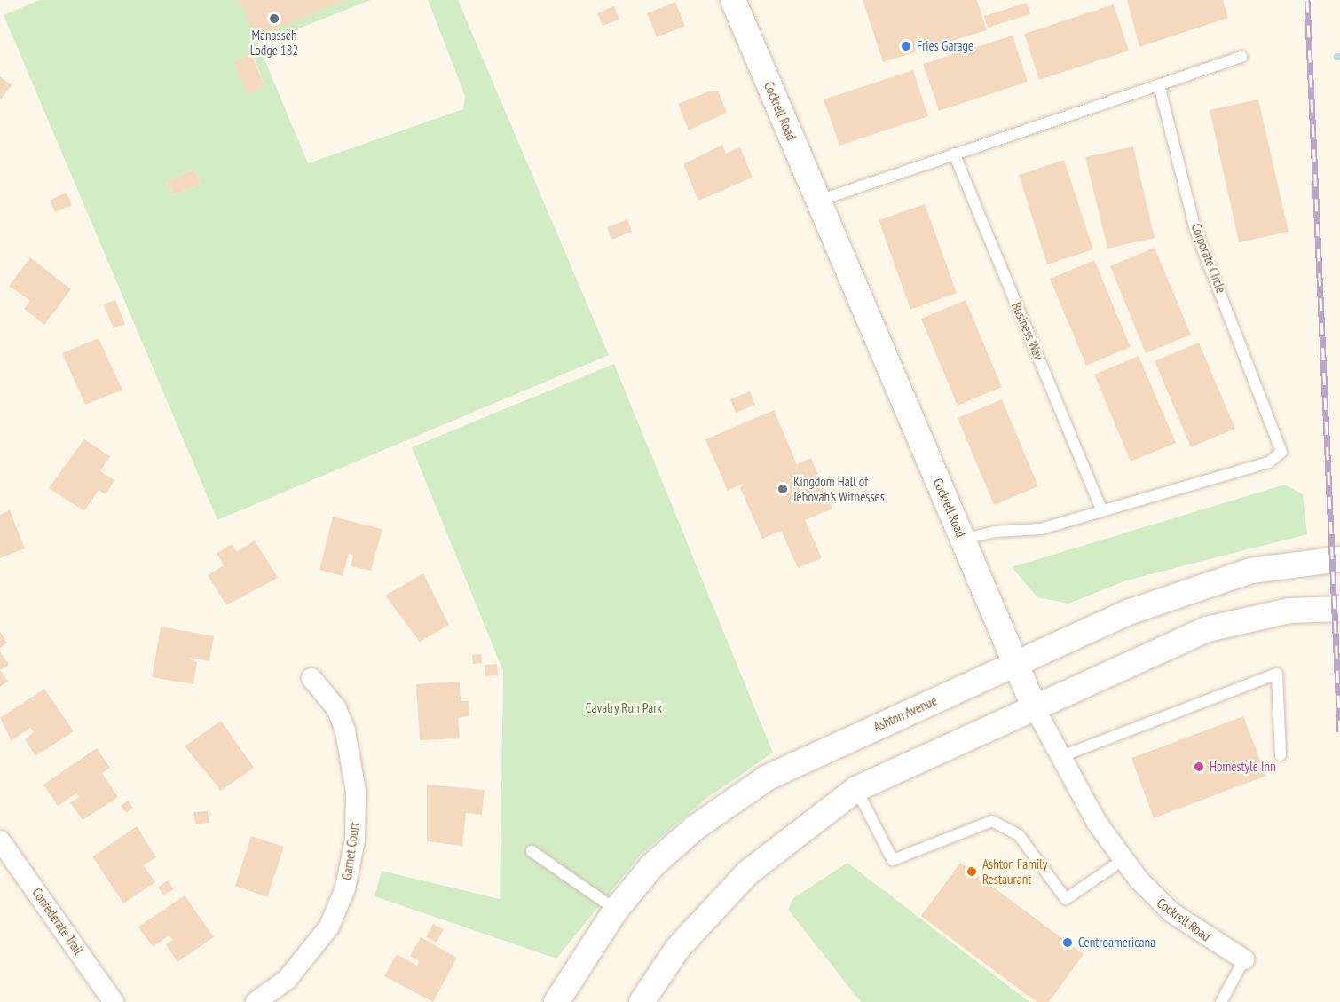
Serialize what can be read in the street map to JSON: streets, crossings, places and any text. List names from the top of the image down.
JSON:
{
  "streets": {
    "street": [
      "Cockrell Road",
      "Ashton Avenue",
      "Garnet Court",
      "Confederate Trail"
    ],
    "lane": ["Corporate Circle", "Business Way"]
  },
  "crossings": [
    ["Cockrell Road", "Ashton Avenue"],
    ["Corporate Circle", "Business Way"]
  ],
  "parks": ["Cavalry Run Park"],
  "places": [
    "Manasseh Lodge 182",
    "Fries Garage",
    "Kingdom Hall of Jehovah's Witnesses",
    "Homestyle Inn",
    "Ashton Family Restaurant",
    "Centroamericana"
  ]
}
